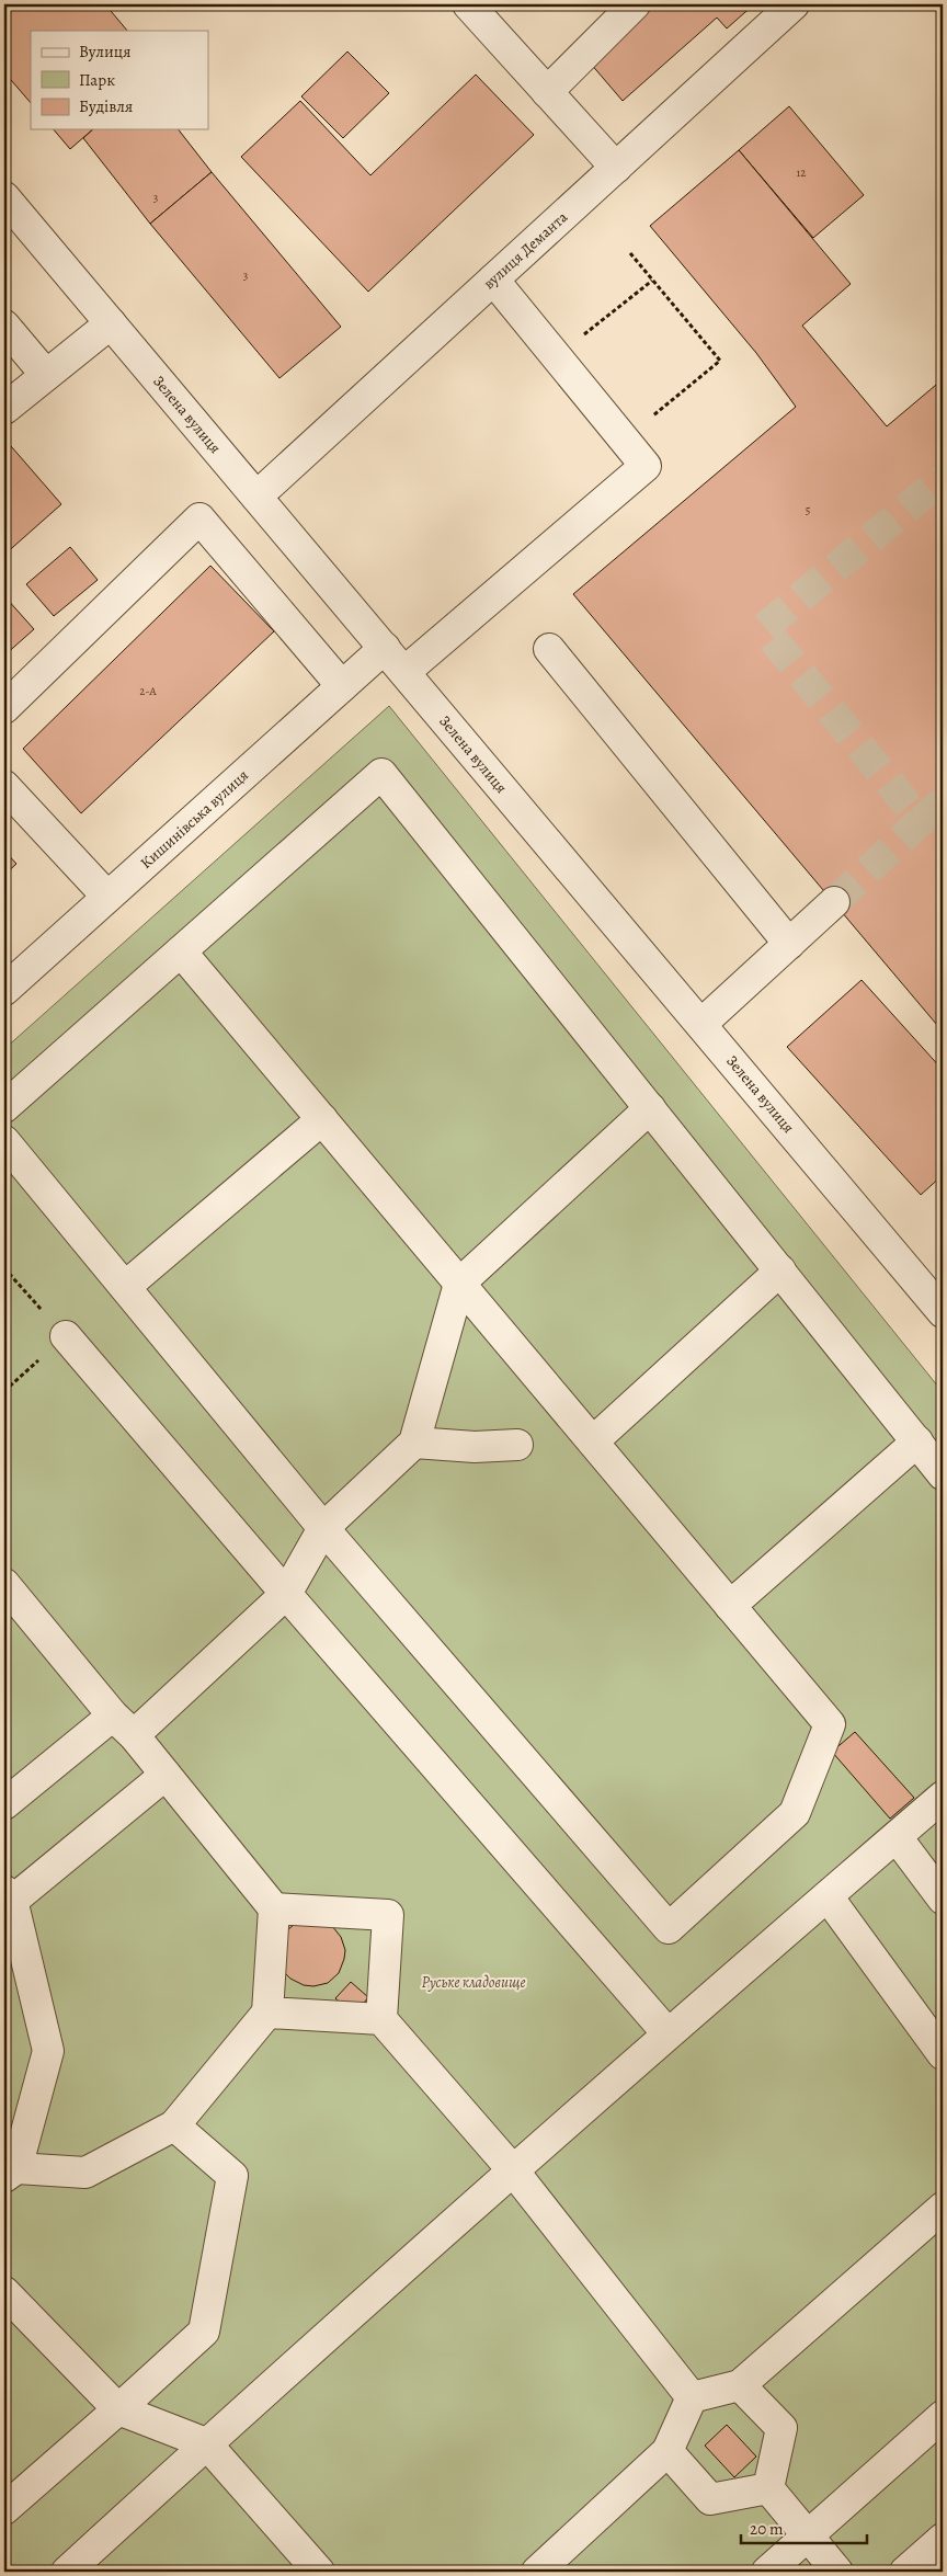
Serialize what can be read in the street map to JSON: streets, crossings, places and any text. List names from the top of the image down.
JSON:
{
  "streets": {
    "street": ["вулиця Деманта", "Зелена вулиця", "Кишинівська вулиця"]
  },
  "crossings": [
    ["вулиця Деманта", "Зелена вулиця"],
    ["Зелена вулиця", "Кишинівська вулиця"]
  ],
  "parks": ["Руське кладовище"],
  "house_numbers": [
    "12",
    "3",
    "3",
    "5",
    "2-А"
  ],
  "legend": ["Вулиця", "Парк", "Будівля"],
  "scale_bar": "20 m"
}
